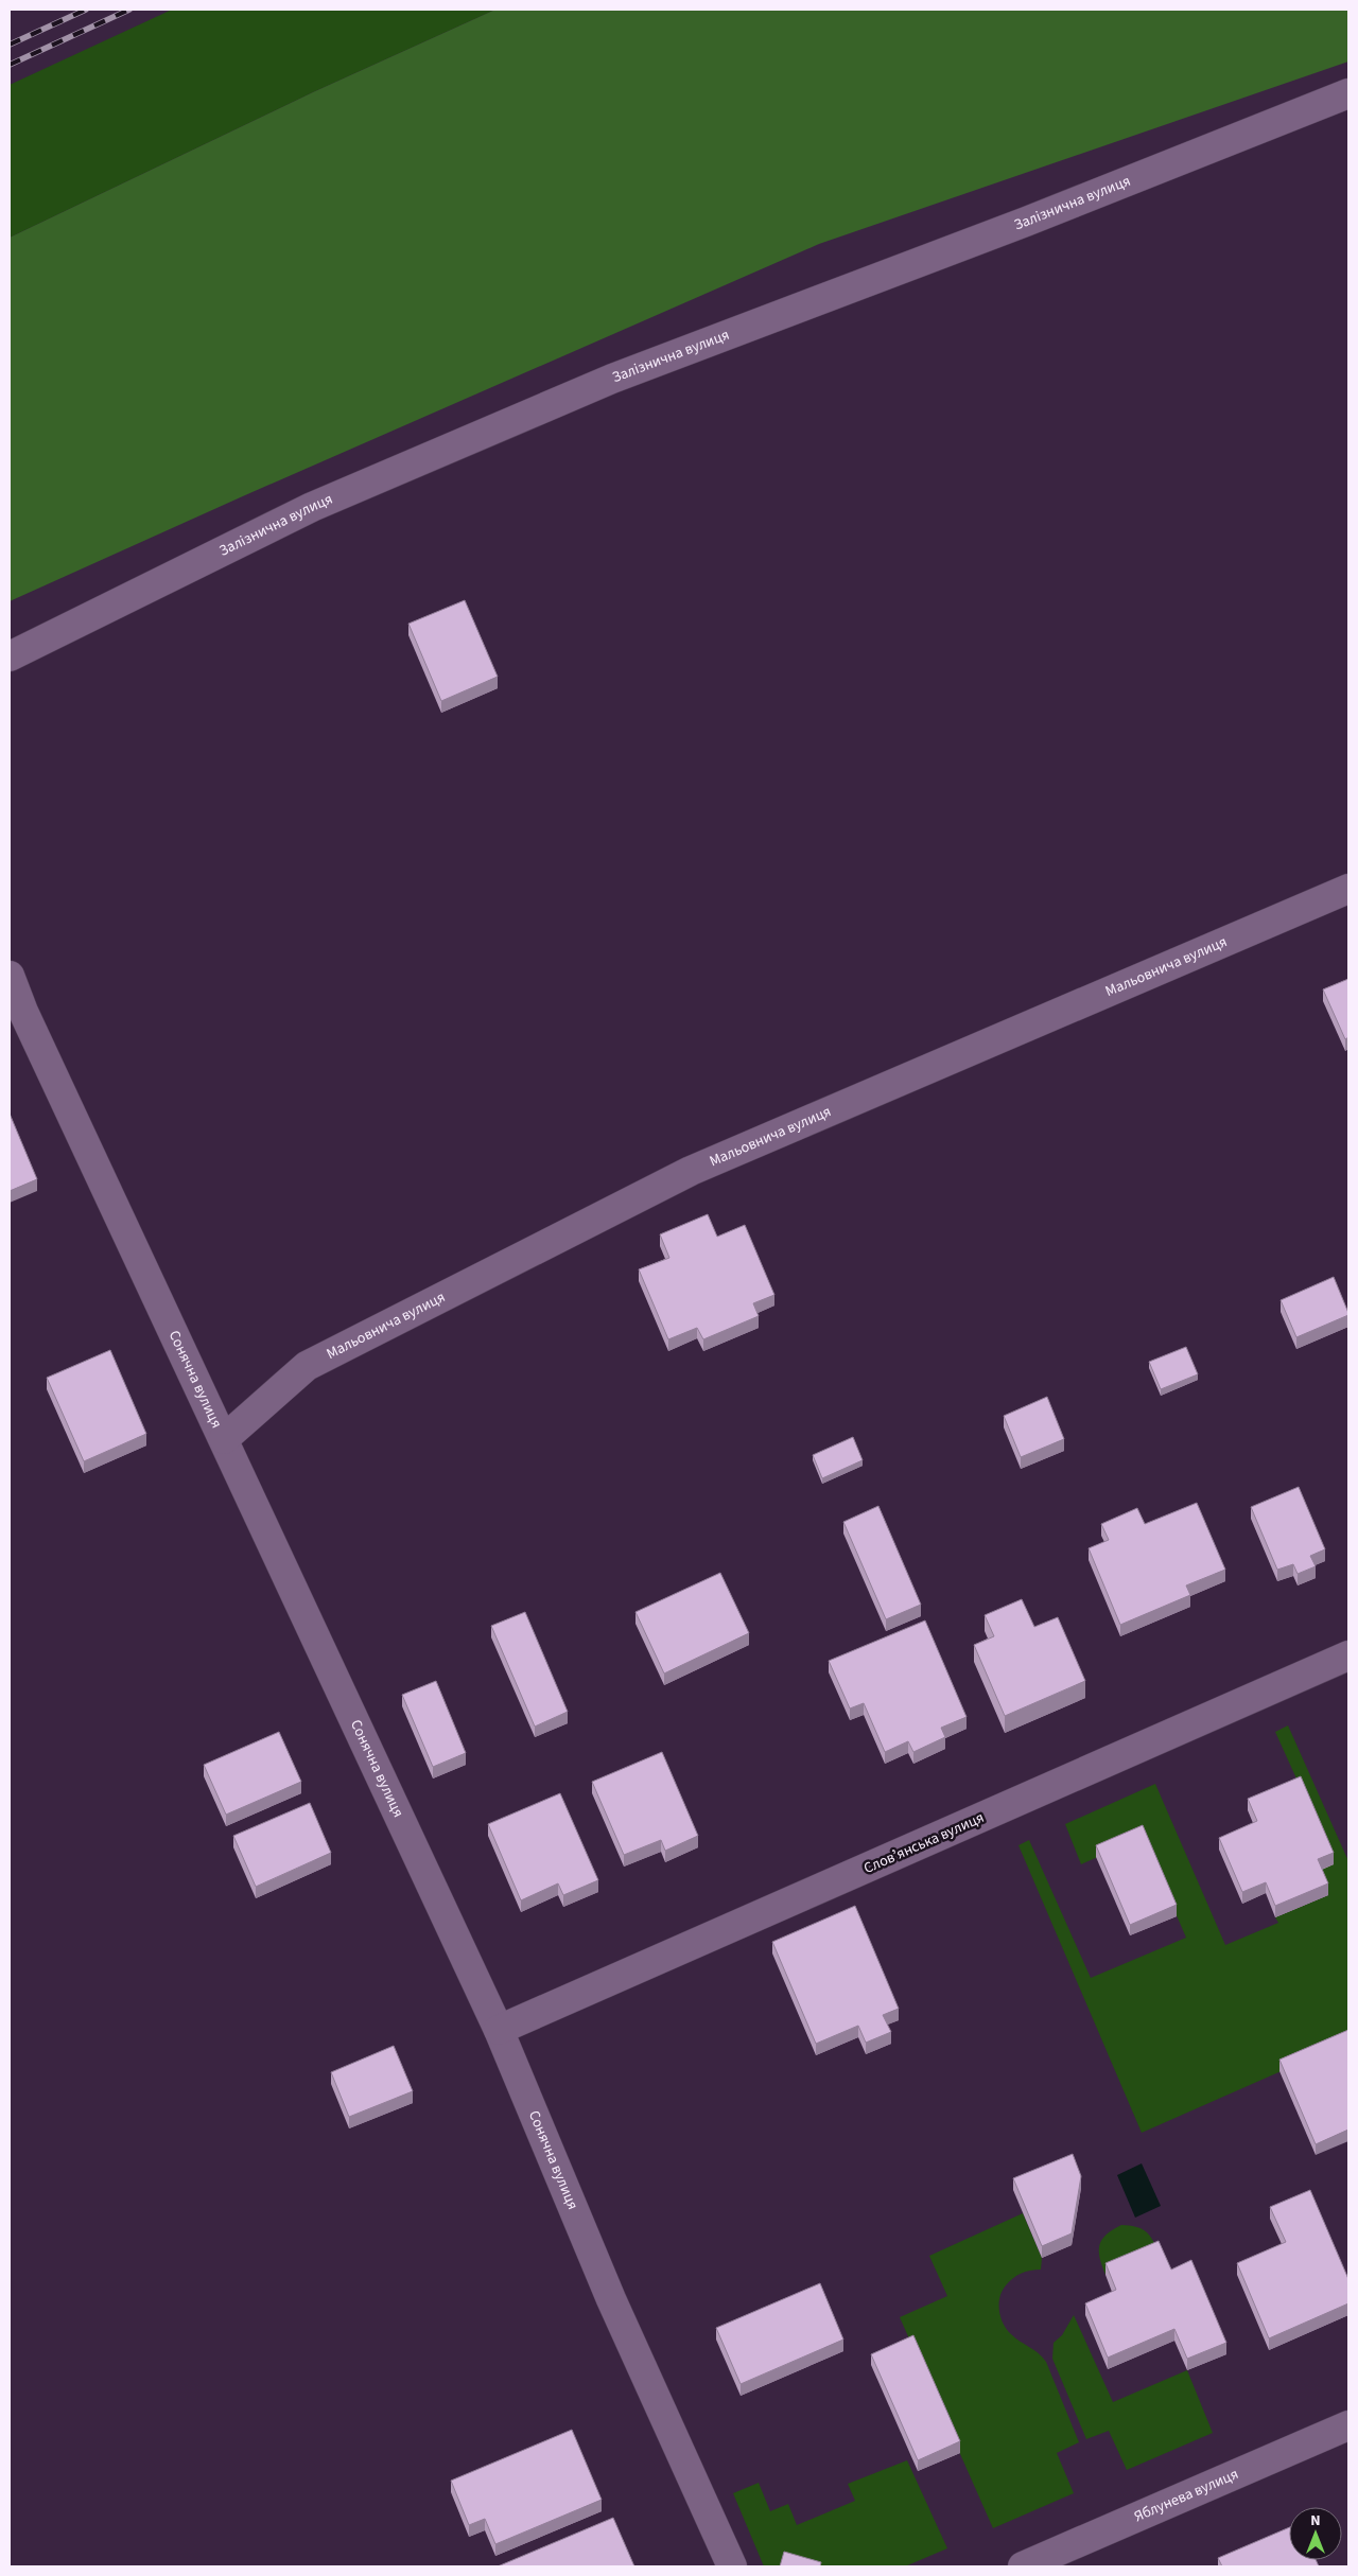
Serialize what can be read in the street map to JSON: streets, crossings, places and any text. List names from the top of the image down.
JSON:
{
  "streets": {
    "street": [
      "Залізнична вулиця",
      "Мальовнича вулиця",
      "Сонячна вулиця",
      "Словʼянська вулиця",
      "Яблунева вулиця"
    ]
  },
  "crossings": [
    ["Мальовнича вулиця", "Сонячна вулиця"],
    ["Сонячна вулиця", "Словʼянська вулиця"]
  ],
  "north": "top"
}
